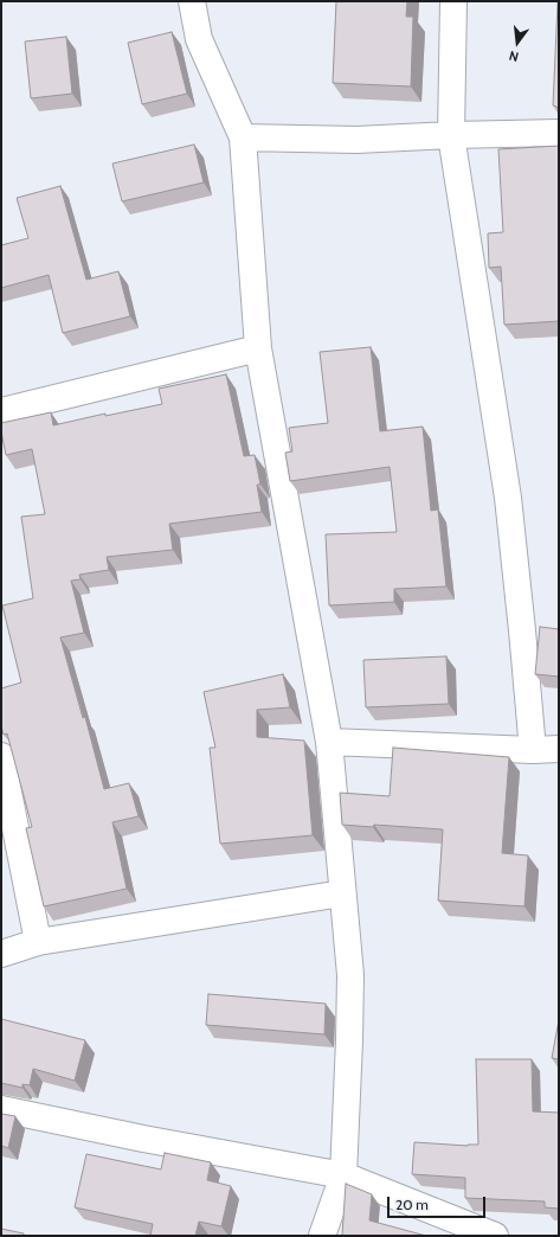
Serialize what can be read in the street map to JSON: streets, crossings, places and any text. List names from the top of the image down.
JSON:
{
  "scale_bar": "20 m",
  "north": "bottom"
}
